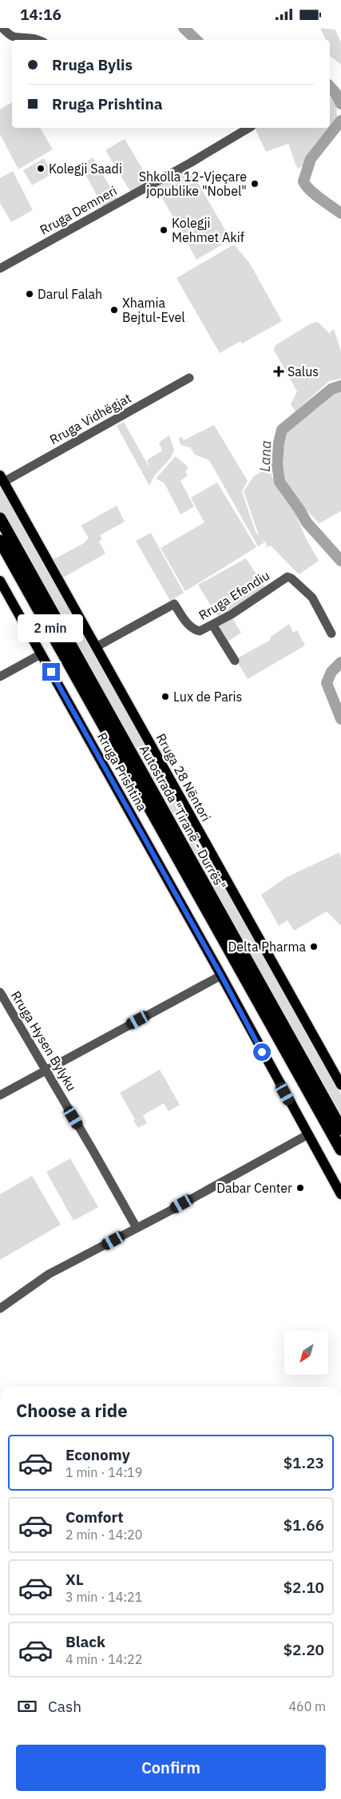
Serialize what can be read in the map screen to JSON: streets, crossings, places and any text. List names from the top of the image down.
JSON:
{
  "streets": {
    "highway": ["Autostrada \"Tiranë - Durrës\""],
    "main road": ["Rruga Prishtina", "Rruga 28 Nëntori"],
    "street": [
      "Rruga Demneri",
      "Rruga Vidhëgjat",
      "Rruga Efendiu",
      "Rruga Hysen Bylyku"
    ]
  },
  "crossings": [
    ["Rruga Vidhëgjat", "Rruga 28 Nëntori"],
    ["Rruga Efendiu", "Rruga 28 Nëntori"]
  ],
  "water": ["Lana"],
  "places": {
    "other": [
      "Kolegji Saadi",
      "Shkolla 12-Vjeçare jopublike \"Nobel\"",
      "Kolegji Mehmet Akif",
      "Darul Falah",
      "Xhamia Bejtul-Evel",
      "Lux de Paris",
      "Delta Pharma",
      "Dabar Center"
    ],
    "health": ["Salus"]
  },
  "north": "bottom left",
  "page": {
    "status": "14:16",
    "banner": ["Rruga Bylis", "Rruga Prishtina"],
    "bubble": "2 min",
    "heading": "Choose a ride",
    "list": [
      {
        "name": "Economy",
        "note": "1 min · 14:19",
        "value": "$1.23"
      },
      {
        "name": "Comfort",
        "note": "2 min · 14:20",
        "value": "$1.66"
      },
      {
        "name": "XL",
        "note": "3 min · 14:21",
        "value": "$2.10"
      },
      {
        "name": "Black",
        "note": "4 min · 14:22",
        "value": "$2.20"
      }
    ],
    "pay": ["Cash", "460 m"],
    "buttons": "Confirm"
  }
}
